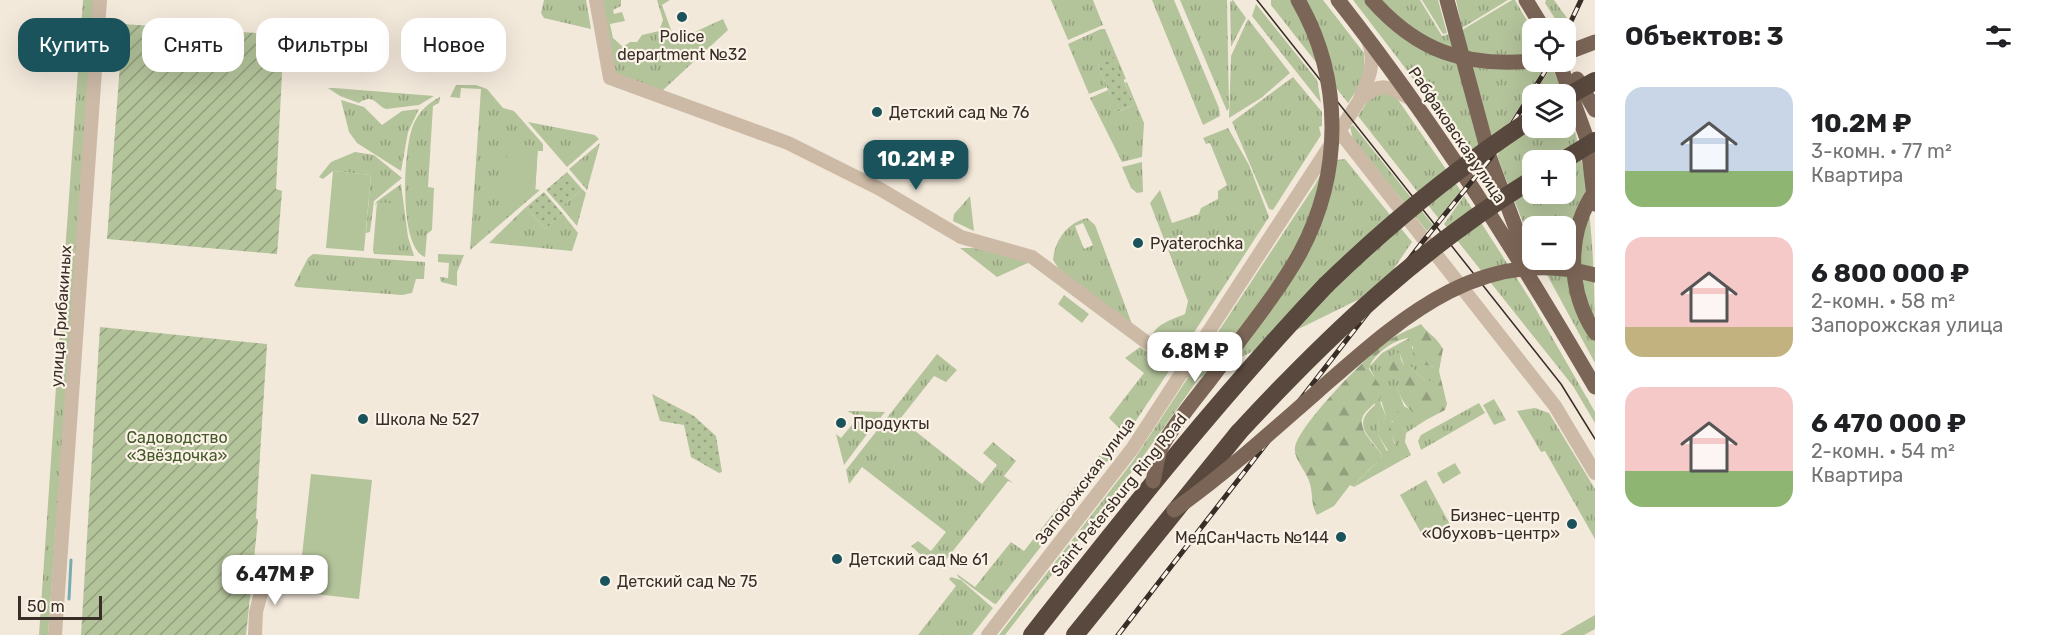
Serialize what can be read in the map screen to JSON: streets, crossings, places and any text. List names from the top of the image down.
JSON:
{
  "streets": {
    "highway": ["Saint Petersburg Ring Road"],
    "main road": ["Рабфаковская улица"],
    "street": ["улица Грибакиных", "Запорожская улица"]
  },
  "parks": ["Садоводство «Звёздочка»"],
  "places": [
    "Police department №32",
    "Детский сад № 76",
    "Pyaterochka",
    "Школа № 527",
    "Продукты",
    "Бизнес-центр «Обуховъ-центр»",
    "МедСанЧасть №144",
    "Детский сад № 61",
    "Детский сад № 75"
  ],
  "scale_bar": "50 m",
  "page": {
    "heading": "Объектов: 3",
    "map_buttons": ["+", "−"],
    "chip": [
      "Купить",
      "Снять",
      "Фильтры",
      "Новое"
    ],
    "list": [
      {
        "name": "10.2M ₽",
        "note": "3-комн. · 77 m² · Квартира"
      },
      {
        "name": "6 800 000 ₽",
        "note": "2-комн. · 58 m² · Запорожская улица"
      },
      {
        "name": "6 470 000 ₽",
        "note": "2-комн. · 54 m² · Квартира"
      }
    ],
    "price": ["10.2M ₽", "6.8M ₽", "6.47M ₽"],
    "scale": "50 m"
  }
}
